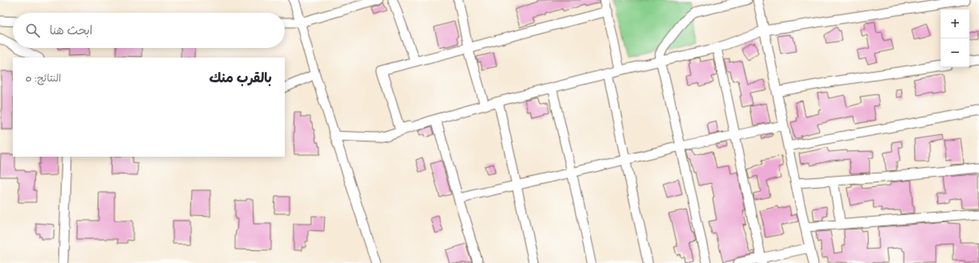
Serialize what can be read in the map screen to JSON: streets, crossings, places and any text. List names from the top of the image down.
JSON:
{
  "page": {
    "map_buttons": ["+", "−"],
    "search": "ابحث هنا",
    "heading": ["بالقرب منك", "النتائج: 0"]
  }
}
